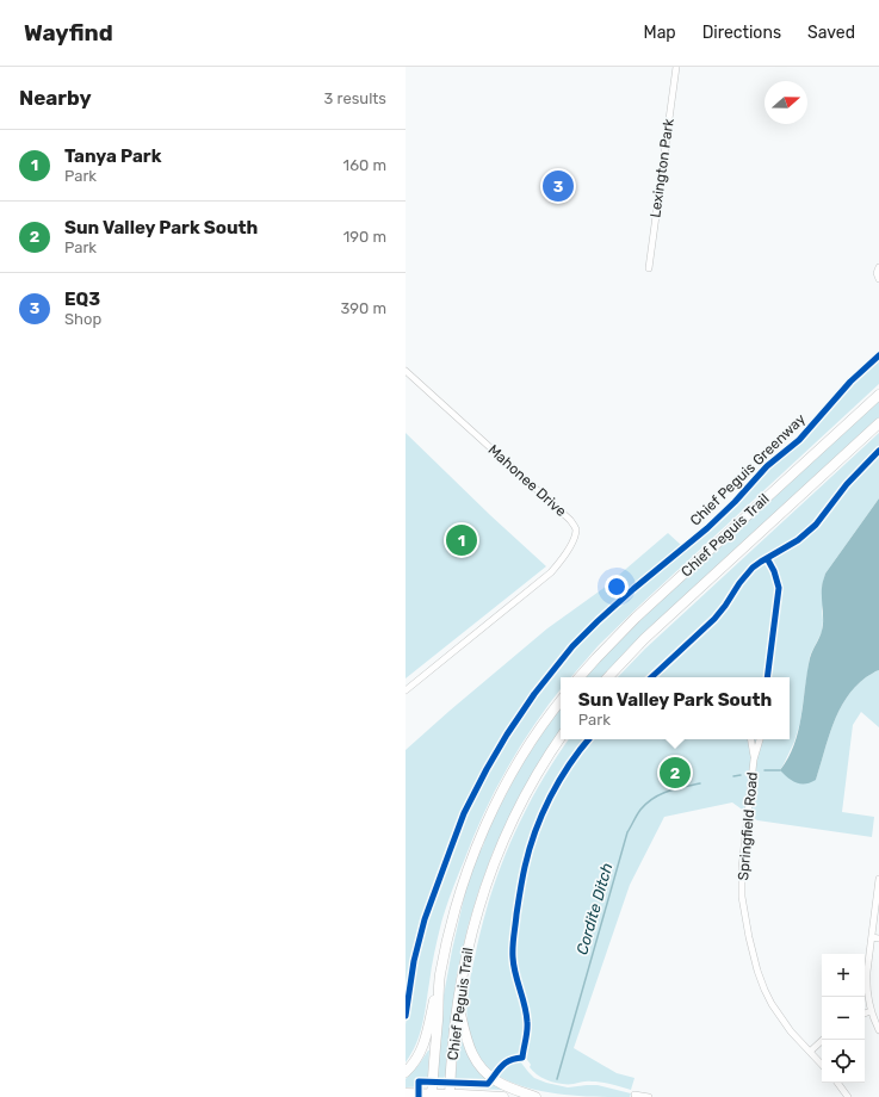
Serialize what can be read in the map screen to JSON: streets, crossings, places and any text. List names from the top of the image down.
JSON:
{
  "streets": {
    "main road": ["Chief Peguis Trail"],
    "street": ["Lexington Park", "Mahonee Drive", "Springfield Road"],
    "cycle path": ["Chief Peguis Greenway"]
  },
  "water": ["Cordite Ditch"],
  "north": "right",
  "page": {
    "header": "Wayfind",
    "nav": ["Map", "Directions", "Saved"],
    "heading": ["Nearby", "3 results"],
    "list": [
      {
        "mark": "1",
        "name": "Tanya Park",
        "note": "Park",
        "value": "160 m"
      },
      {
        "mark": "2",
        "name": "Sun Valley Park South",
        "note": "Park",
        "value": "190 m"
      },
      {
        "mark": "3",
        "name": "EQ3",
        "note": "Shop",
        "value": "390 m"
      }
    ],
    "pins": ["3", "1", "2"],
    "popup": ["Sun Valley Park South", "Park"],
    "map_buttons": ["+", "−"]
  }
}
